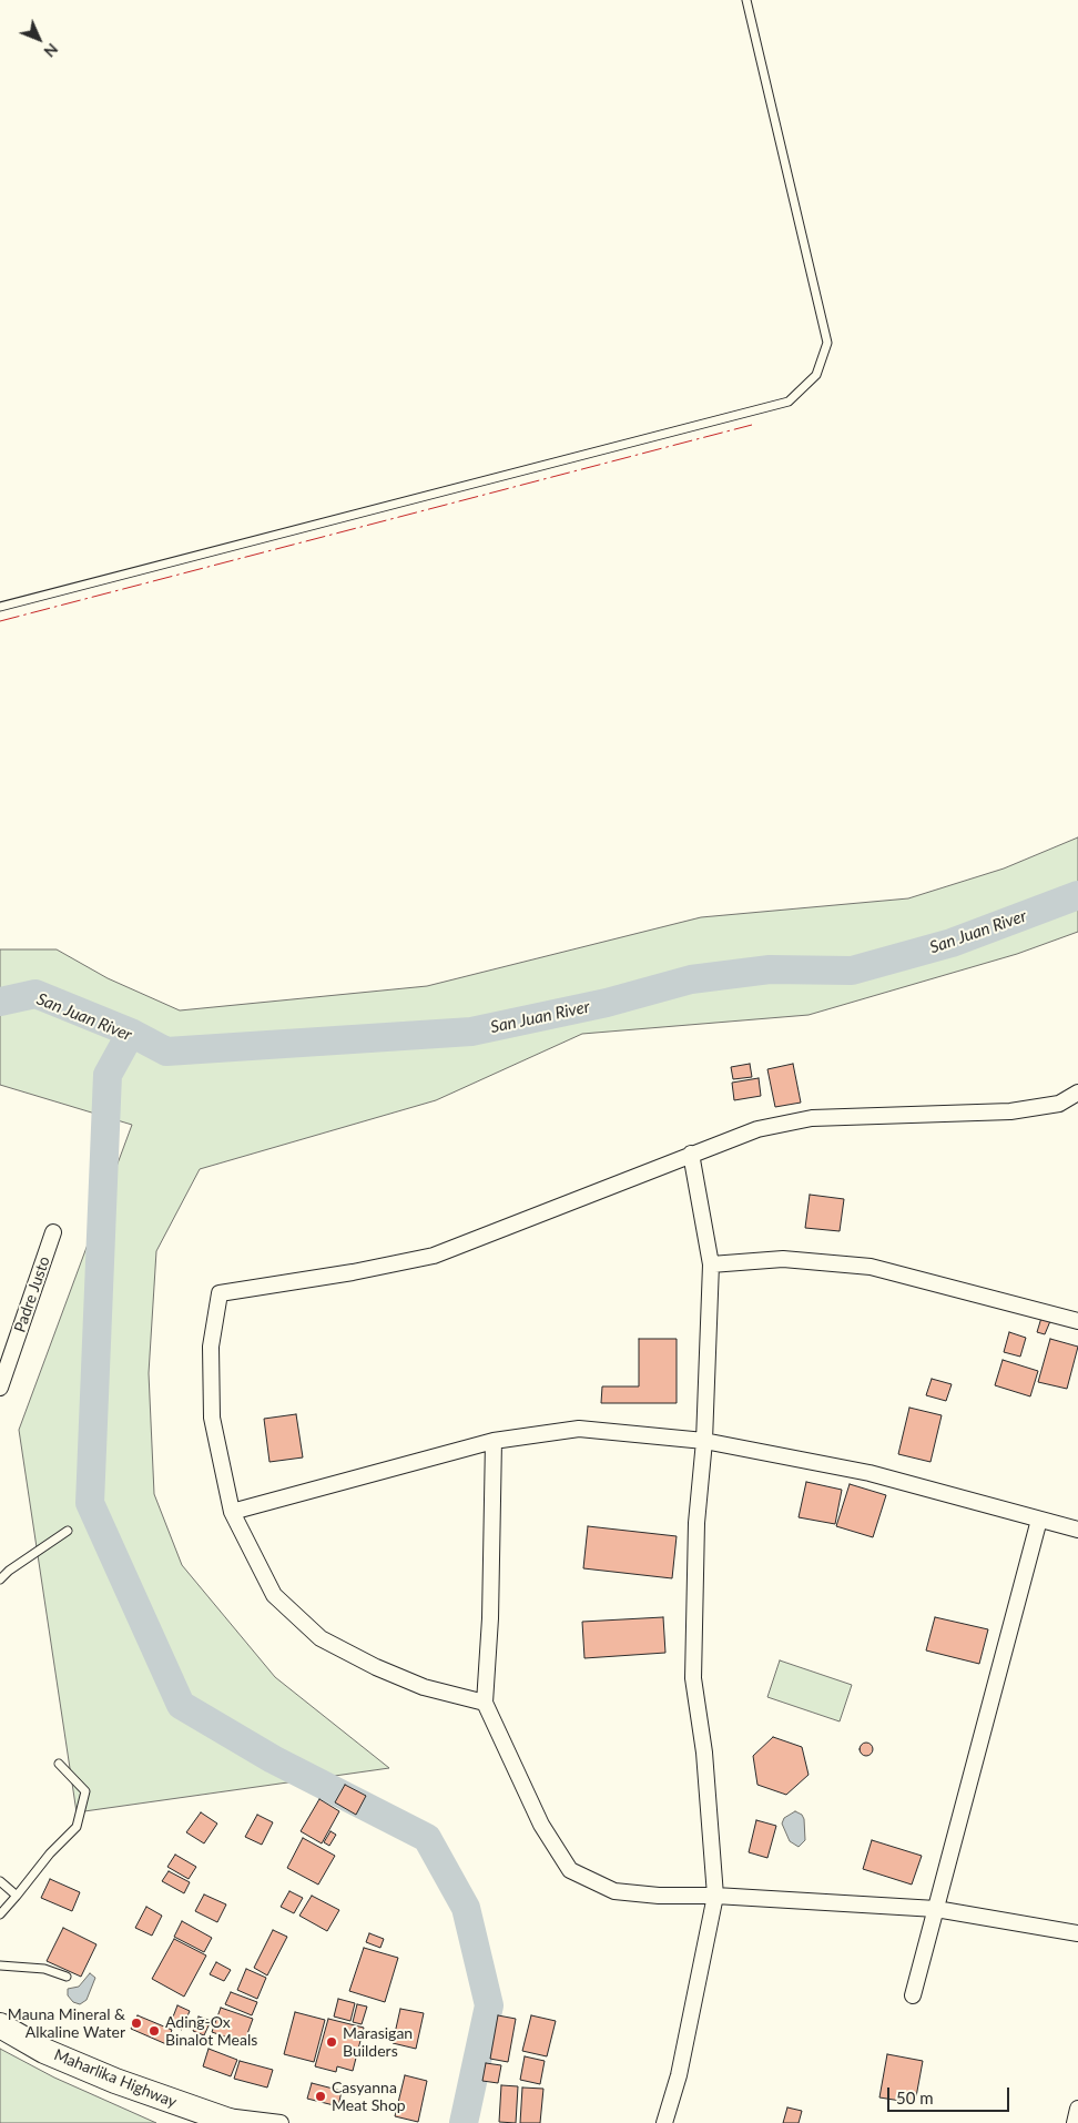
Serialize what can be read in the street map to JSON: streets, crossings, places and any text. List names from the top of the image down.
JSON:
{
  "streets": {
    "highway": ["Maharlika Highway"],
    "street": ["Padre Justo"]
  },
  "water": ["San Juan River"],
  "places": [
    "Mauna Mineral & Alkaline Water",
    "Ading-Ox Binalot Meals",
    "Marasigan Builders",
    "Casyanna Meat Shop"
  ],
  "scale_bar": "50 m",
  "north": "bottom right"
}
